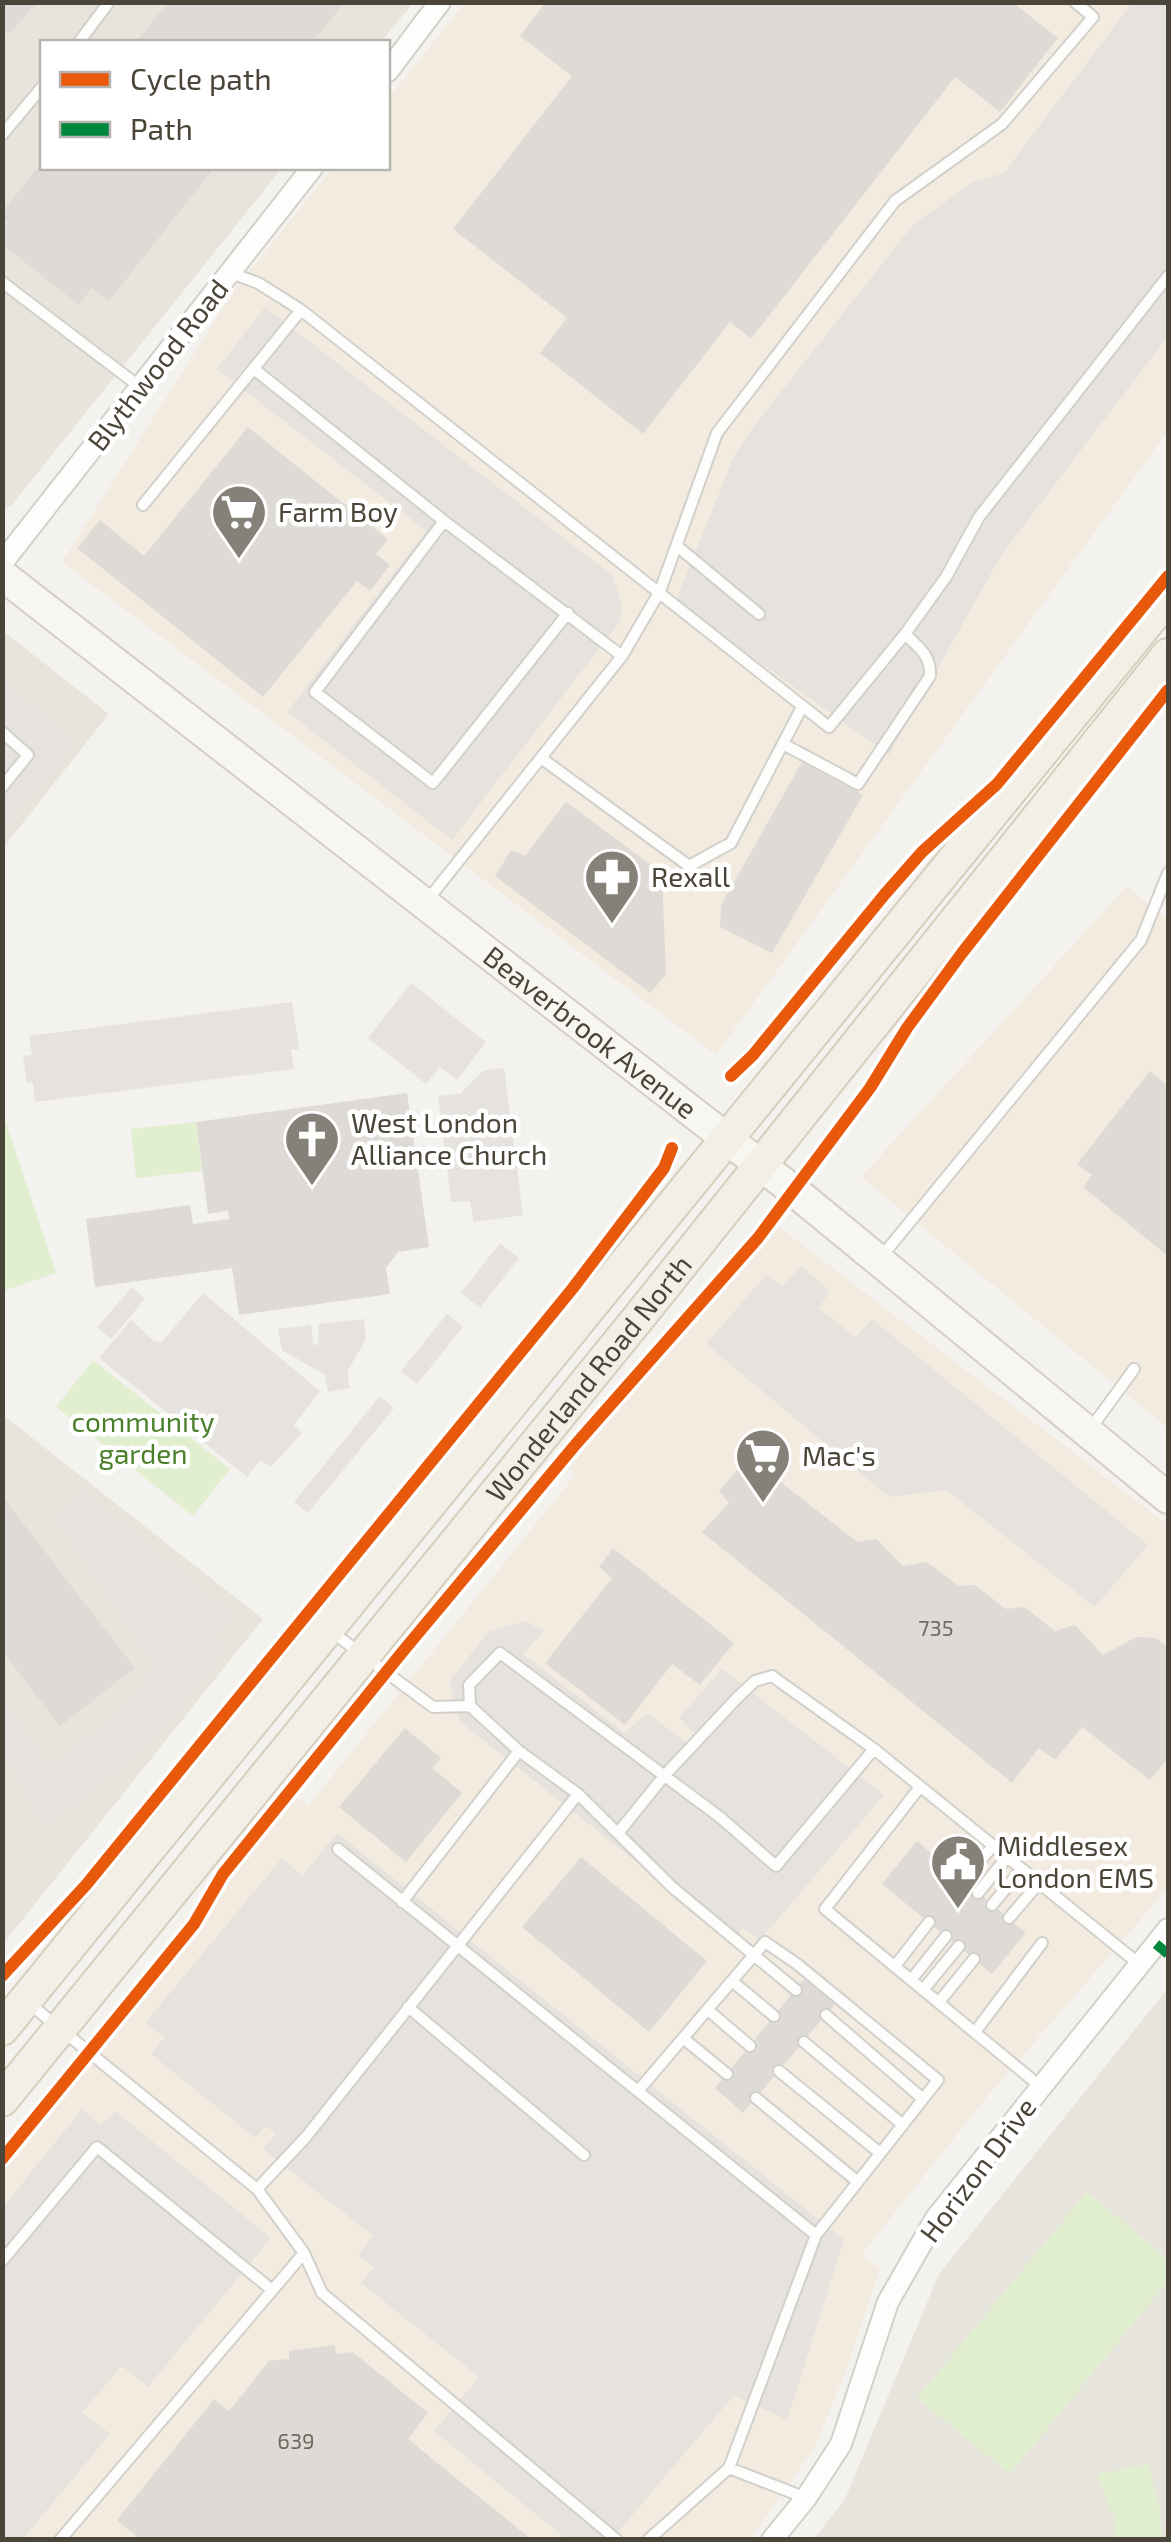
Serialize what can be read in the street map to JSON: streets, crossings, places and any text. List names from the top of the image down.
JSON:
{
  "streets": {
    "main road": ["Wonderland Road North"],
    "street": ["Blythwood Road", "Beaverbrook Avenue", "Horizon Drive"]
  },
  "crossings": [
    ["Beaverbrook Avenue", "Wonderland Road North"]
  ],
  "parks": ["community garden"],
  "places": {
    "supermarket": ["Farm Boy", "Mac's"],
    "pharmacy": ["Rexall"],
    "church": ["West London Alliance Church"],
    "public building": ["Middlesex London EMS"]
  },
  "house_numbers": ["735", "639"],
  "legend": ["Cycle path", "Path"]
}
